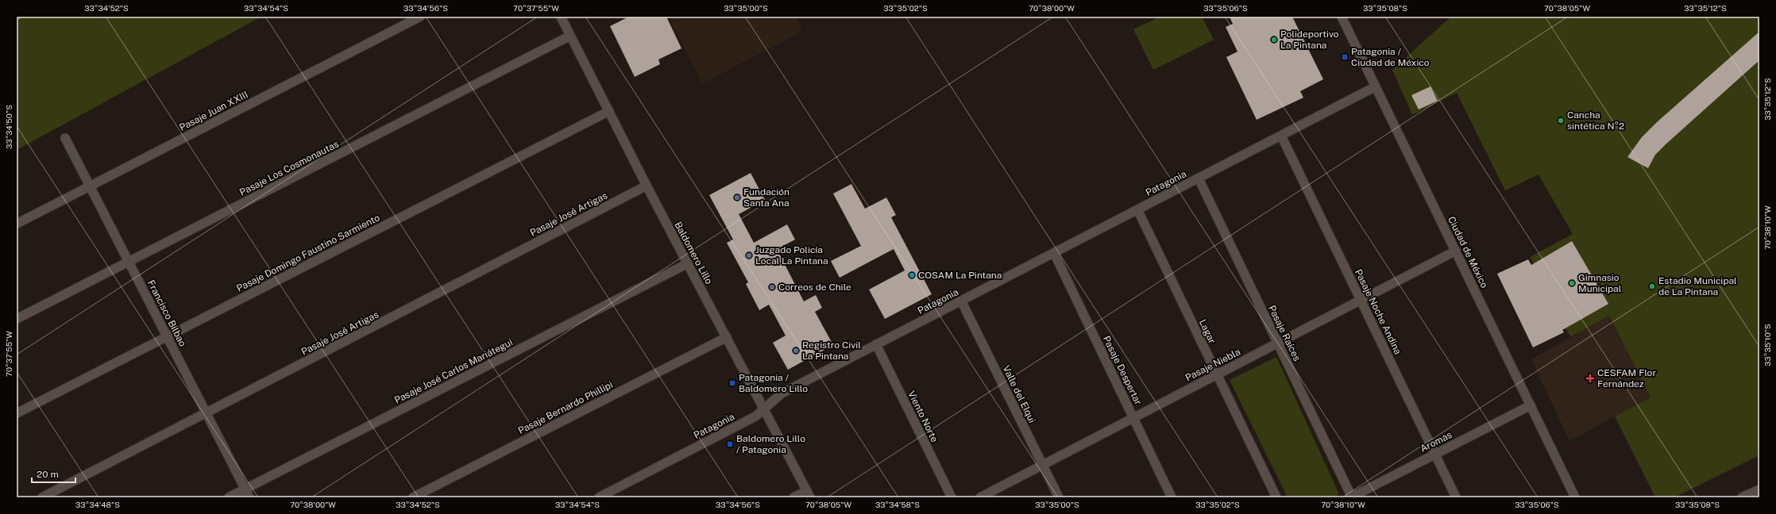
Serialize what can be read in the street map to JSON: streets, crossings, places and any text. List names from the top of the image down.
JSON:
{
  "streets": {
    "street": [
      "Pasaje Juan XXIII",
      "Pasaje Los Cosmonautas",
      "Patagonia",
      "Pasaje José Artigas",
      "Ciudad de México",
      "Pasaje Domingo Faustino Sarmiento",
      "Baldomero Lillo",
      "Pasaje Noche Andina",
      "Francisco Bilbao",
      "Lagar",
      "Pasaje Raíces",
      "Pasaje Niebla",
      "Pasaje Despertar",
      "Pasaje José Carlos Mariátegui",
      "Valle del Elqui",
      "Pasaje Bernardo Phillipi",
      "Viento Norte",
      "Aromas"
    ]
  },
  "crossings": [
    ["Pasaje Juan XXIII", "Francisco Bilbao"],
    ["Pasaje Los Cosmonautas", "Baldomero Lillo"],
    ["Pasaje Los Cosmonautas", "Francisco Bilbao"],
    ["Patagonia", "Ciudad de México"],
    ["Patagonia", "Baldomero Lillo"],
    ["Patagonia", "Pasaje Noche Andina"],
    ["Patagonia", "Lagar"],
    ["Patagonia", "Pasaje Raíces"],
    ["Patagonia", "Pasaje Despertar"],
    ["Patagonia", "Valle del Elqui"],
    ["Patagonia", "Viento Norte"],
    ["Pasaje José Artigas", "Baldomero Lillo"],
    ["Pasaje José Artigas", "Francisco Bilbao"],
    ["Ciudad de México", "Pasaje Niebla"],
    ["Ciudad de México", "Aromas"],
    ["Pasaje Domingo Faustino Sarmiento", "Baldomero Lillo"],
    ["Pasaje Domingo Faustino Sarmiento", "Francisco Bilbao"],
    ["Baldomero Lillo", "Pasaje José Carlos Mariátegui"],
    ["Baldomero Lillo", "Pasaje Bernardo Phillipi"],
    ["Pasaje Noche Andina", "Pasaje Niebla"],
    ["Pasaje Noche Andina", "Aromas"],
    ["Francisco Bilbao", "Pasaje José Carlos Mariátegui"],
    ["Lagar", "Pasaje Niebla"],
    ["Pasaje Raíces", "Pasaje Niebla"],
    ["Pasaje Raíces", "Aromas"],
    ["Pasaje Niebla", "Pasaje Despertar"],
    ["Pasaje Niebla", "Valle del Elqui"]
  ],
  "places": {
    "other": [
      "Polideportivo La Pintana",
      "Cancha sintética N°2",
      "Fundación Santa Ana",
      "Juzgado Policía Local La Pintana",
      "COSAM La Pintana",
      "Gimnasio Municipal",
      "Estadio Municipal de La Pintana",
      "Correos de Chile",
      "Registro Civil La Pintana"
    ],
    "transit": ["Patagonia / Ciudad de México", "Patagonia / Baldomero Lillo", "Baldomero Lillo / Patagonia"],
    "health": ["CESFAM Flor Fernández"]
  },
  "scale_bar": "20 m",
  "coordinates": [
    "33°34'52\"S",
    "33°34'54\"S",
    "33°34'56\"S",
    "70°37'55\"W",
    "33°35'00\"S",
    "33°35'02\"S",
    "70°38'00\"W",
    "33°35'06\"S",
    "33°35'08\"S",
    "70°38'05\"W",
    "33°35'12\"S",
    "33°34'50\"S",
    "70°38'10\"W",
    "33°35'10\"S",
    "33°34'48\"S",
    "33°34'58\"S"
  ]
}
